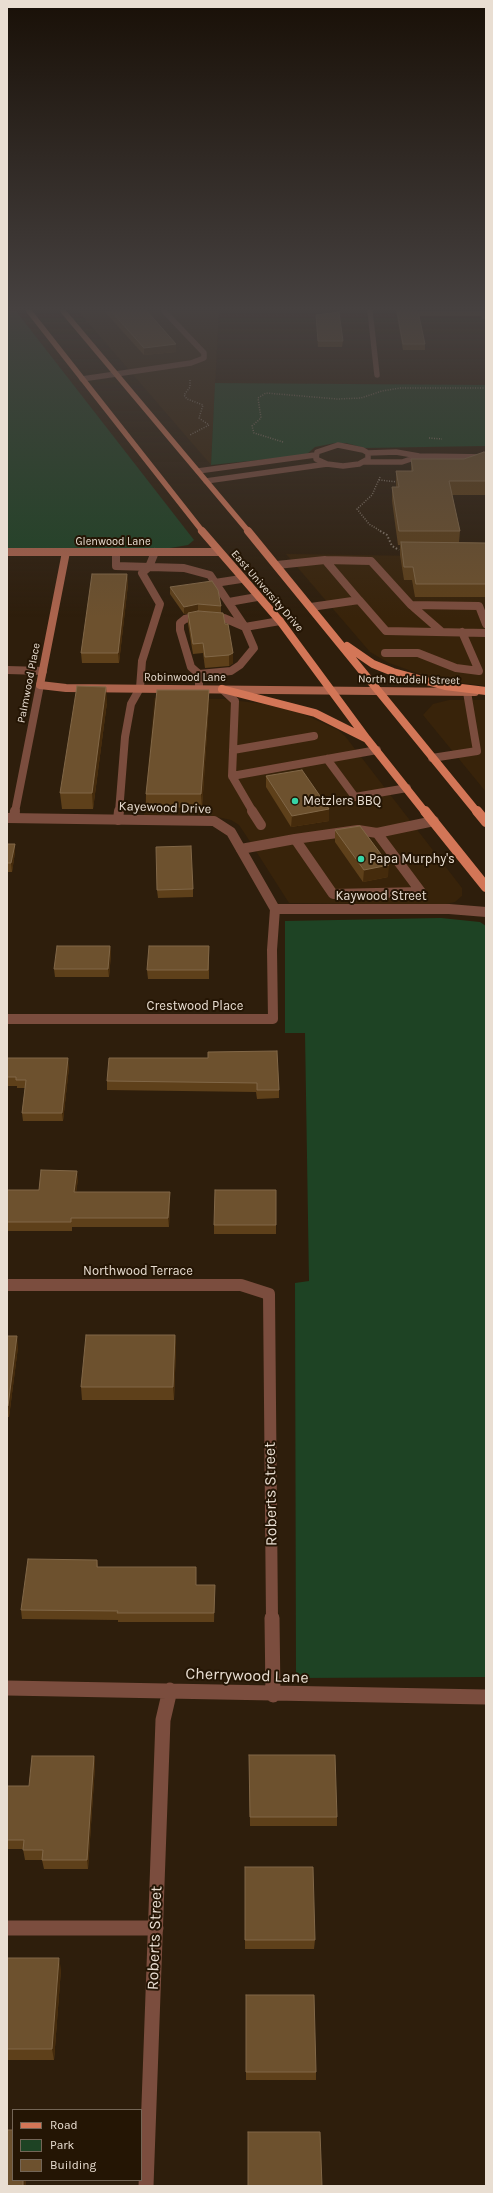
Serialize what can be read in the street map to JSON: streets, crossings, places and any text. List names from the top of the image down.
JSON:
{
  "streets": {
    "main road": ["East University Drive"],
    "street": [
      "Glenwood Lane",
      "Robinwood Lane",
      "North Ruddell Street",
      "Palmwood Place",
      "Kayewood Drive",
      "Kaywood Street",
      "Crestwood Place",
      "Northwood Terrace",
      "Roberts Street",
      "Cherrywood Lane"
    ]
  },
  "crossings": [
    ["Glenwood Lane", "East University Drive"],
    ["Glenwood Lane", "Palmwood Place"],
    ["East University Drive", "Robinwood Lane"],
    ["East University Drive", "North Ruddell Street"],
    ["Robinwood Lane", "North Ruddell Street"],
    ["Robinwood Lane", "Palmwood Place"],
    ["Palmwood Place", "Kayewood Drive"],
    ["Kayewood Drive", "Kaywood Street"],
    ["Kayewood Drive", "Crestwood Place"],
    ["Kaywood Street", "Crestwood Place"],
    ["Northwood Terrace", "Roberts Street"],
    ["Roberts Street", "Cherrywood Lane"]
  ],
  "places": ["Metzlers BBQ", "Papa Murphy's"],
  "legend": ["Road", "Park", "Building"]
}
